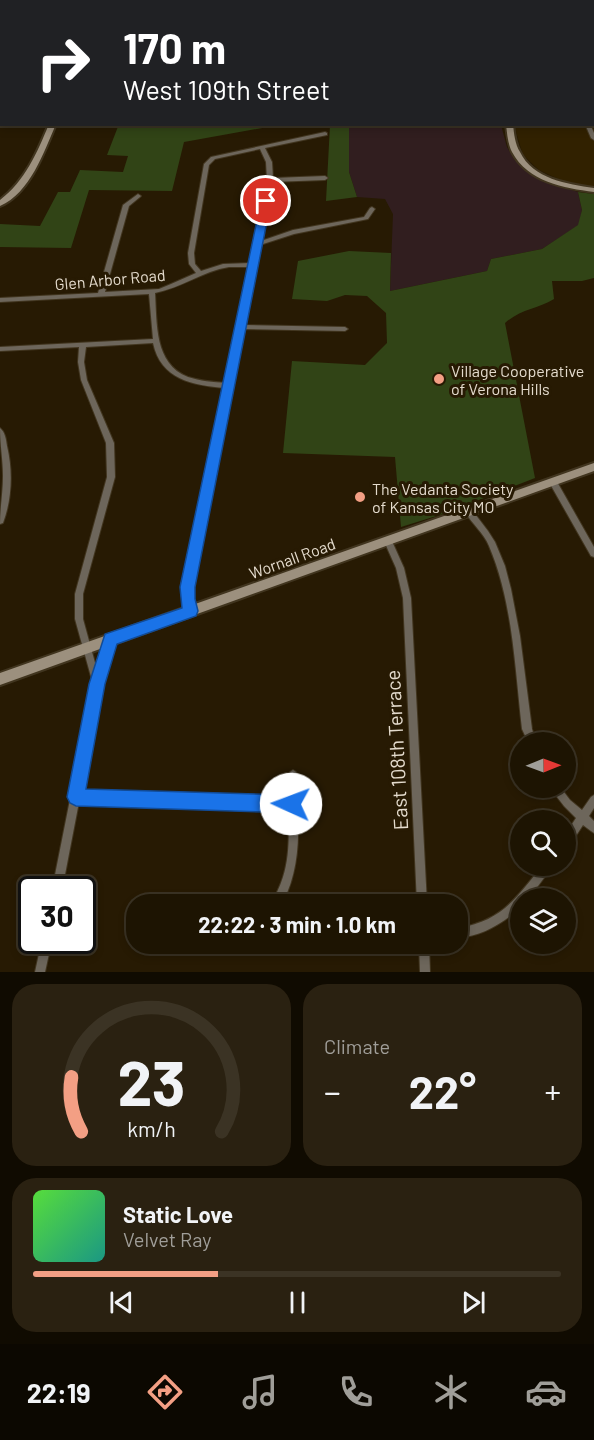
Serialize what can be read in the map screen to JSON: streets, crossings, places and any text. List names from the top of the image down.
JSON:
{
  "streets": {
    "main road": ["Wornall Road"],
    "street": ["Glen Arbor Road", "East 108th Terrace"]
  },
  "crossings": [
    ["Wornall Road", "East 108th Terrace"]
  ],
  "places": ["Village Cooperative of Verona Hills", "The Vedanta Society of Kansas City MO"],
  "north": "right",
  "page": {
    "turn": ["170 m", "West 109th Street"],
    "limit": "30",
    "trip": "22:22 · 3 min · 1.0 km",
    "tile": "Climate",
    "heat": ["−", "22°", "+"],
    "song": ["Static Love", "Velvet Ray"],
    "tabs": "22:19",
    "gauge": ["23", "km/h"]
  }
}
